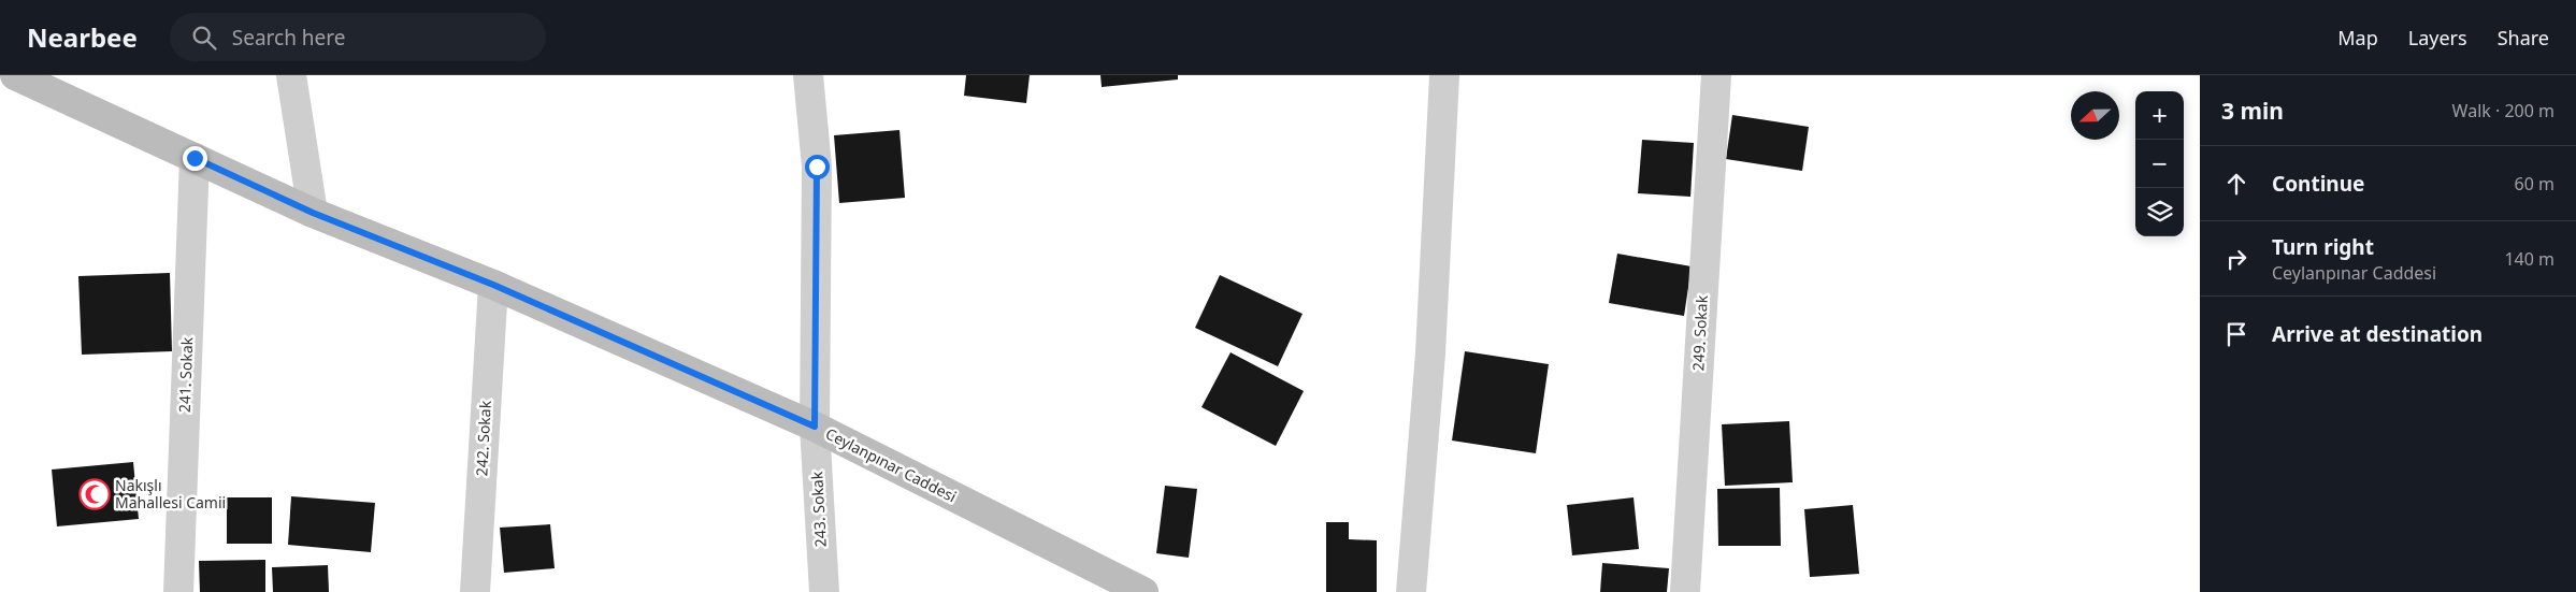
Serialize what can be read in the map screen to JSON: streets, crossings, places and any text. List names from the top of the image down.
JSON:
{
  "streets": {
    "main road": ["Ceylanpınar Caddesi"],
    "street": [
      "249. Sokak",
      "241. Sokak",
      "242. Sokak",
      "243. Sokak"
    ]
  },
  "crossings": [
    ["241. Sokak", "Ceylanpınar Caddesi"],
    ["242. Sokak", "Ceylanpınar Caddesi"],
    ["Ceylanpınar Caddesi", "243. Sokak"]
  ],
  "places": {
    "mosque": ["Nakışlı Mahallesi Camii"]
  },
  "north": "left",
  "page": {
    "header": "Nearbee",
    "search": "Search here",
    "nav": ["Map", "Layers", "Share"],
    "heading": ["3 min", "Walk · 200 m"],
    "map_buttons": ["+", "−"],
    "list": [
      ["Continue", "60 m"],
      ["Turn right", "Ceylanpınar Caddesi", "140 m"],
      "Arrive at destination"
    ]
  }
}
